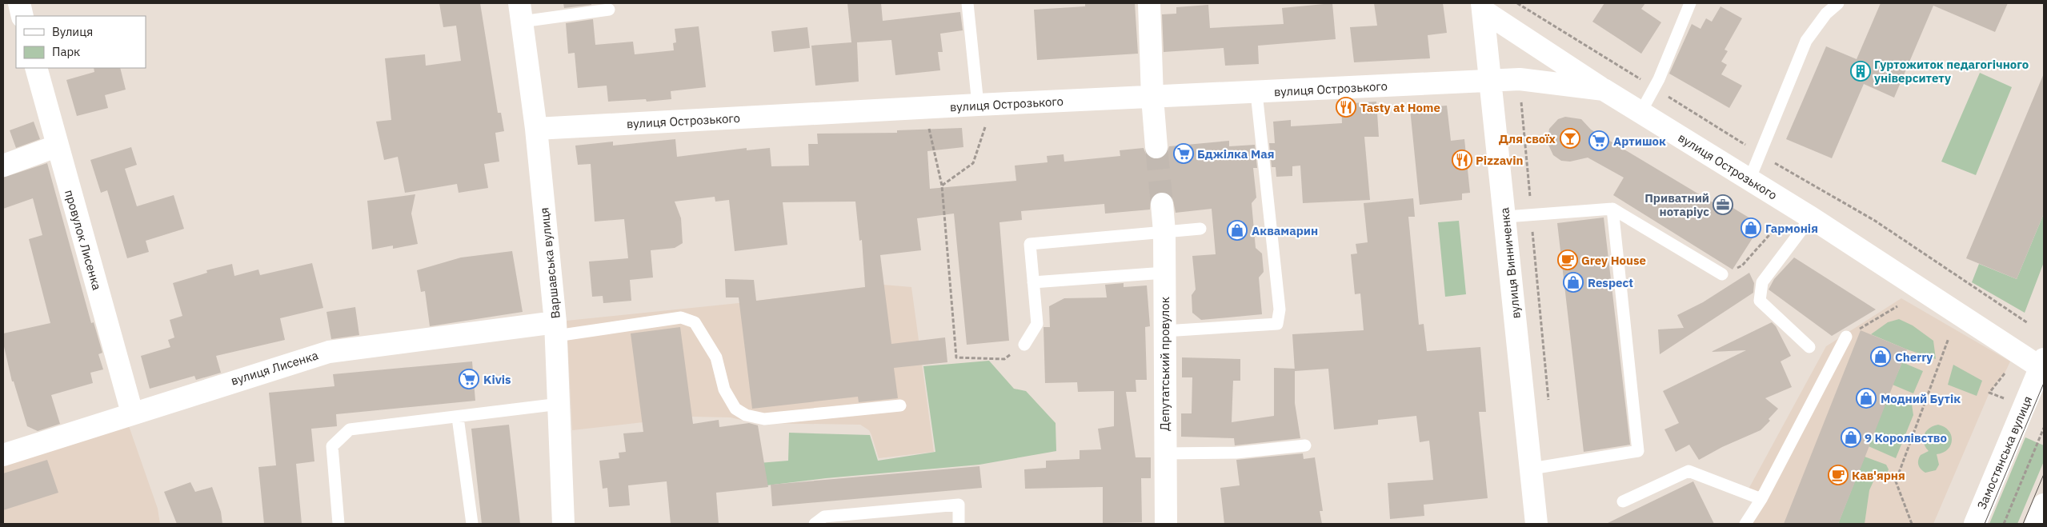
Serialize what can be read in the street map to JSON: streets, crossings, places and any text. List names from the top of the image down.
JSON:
{
  "streets": {
    "street": [
      "вулиця Острозького",
      "провулок Лисенка",
      "Варшавська вулиця",
      "вулиця Винниченка",
      "Депутатський провулок",
      "вулиця Лисенка",
      "Замостянська вулиця"
    ]
  },
  "crossings": [
    ["вулиця Острозького", "Варшавська вулиця"],
    ["вулиця Острозького", "вулиця Винниченка"],
    ["вулиця Острозького", "Замостянська вулиця"],
    ["провулок Лисенка", "вулиця Лисенка"],
    ["Варшавська вулиця", "вулиця Лисенка"]
  ],
  "places": {
    "building": ["Гуртожиток педагогічного університету"],
    "restaurant": ["Tasty at Home", "Pizzavin"],
    "bar": ["Для своїх"],
    "supermarket": ["Артишок", "Бджілка Мая", "Kivis"],
    "office": ["Приватний нотаріус"],
    "shop": [
      "Гармонія",
      "Аквамарин",
      "Respect",
      "Cherry",
      "Модний Бутік",
      "9 Королівство"
    ],
    "cafe": ["Grey House", "Кав'ярня"]
  },
  "legend": ["Вулиця", "Парк"]
}
